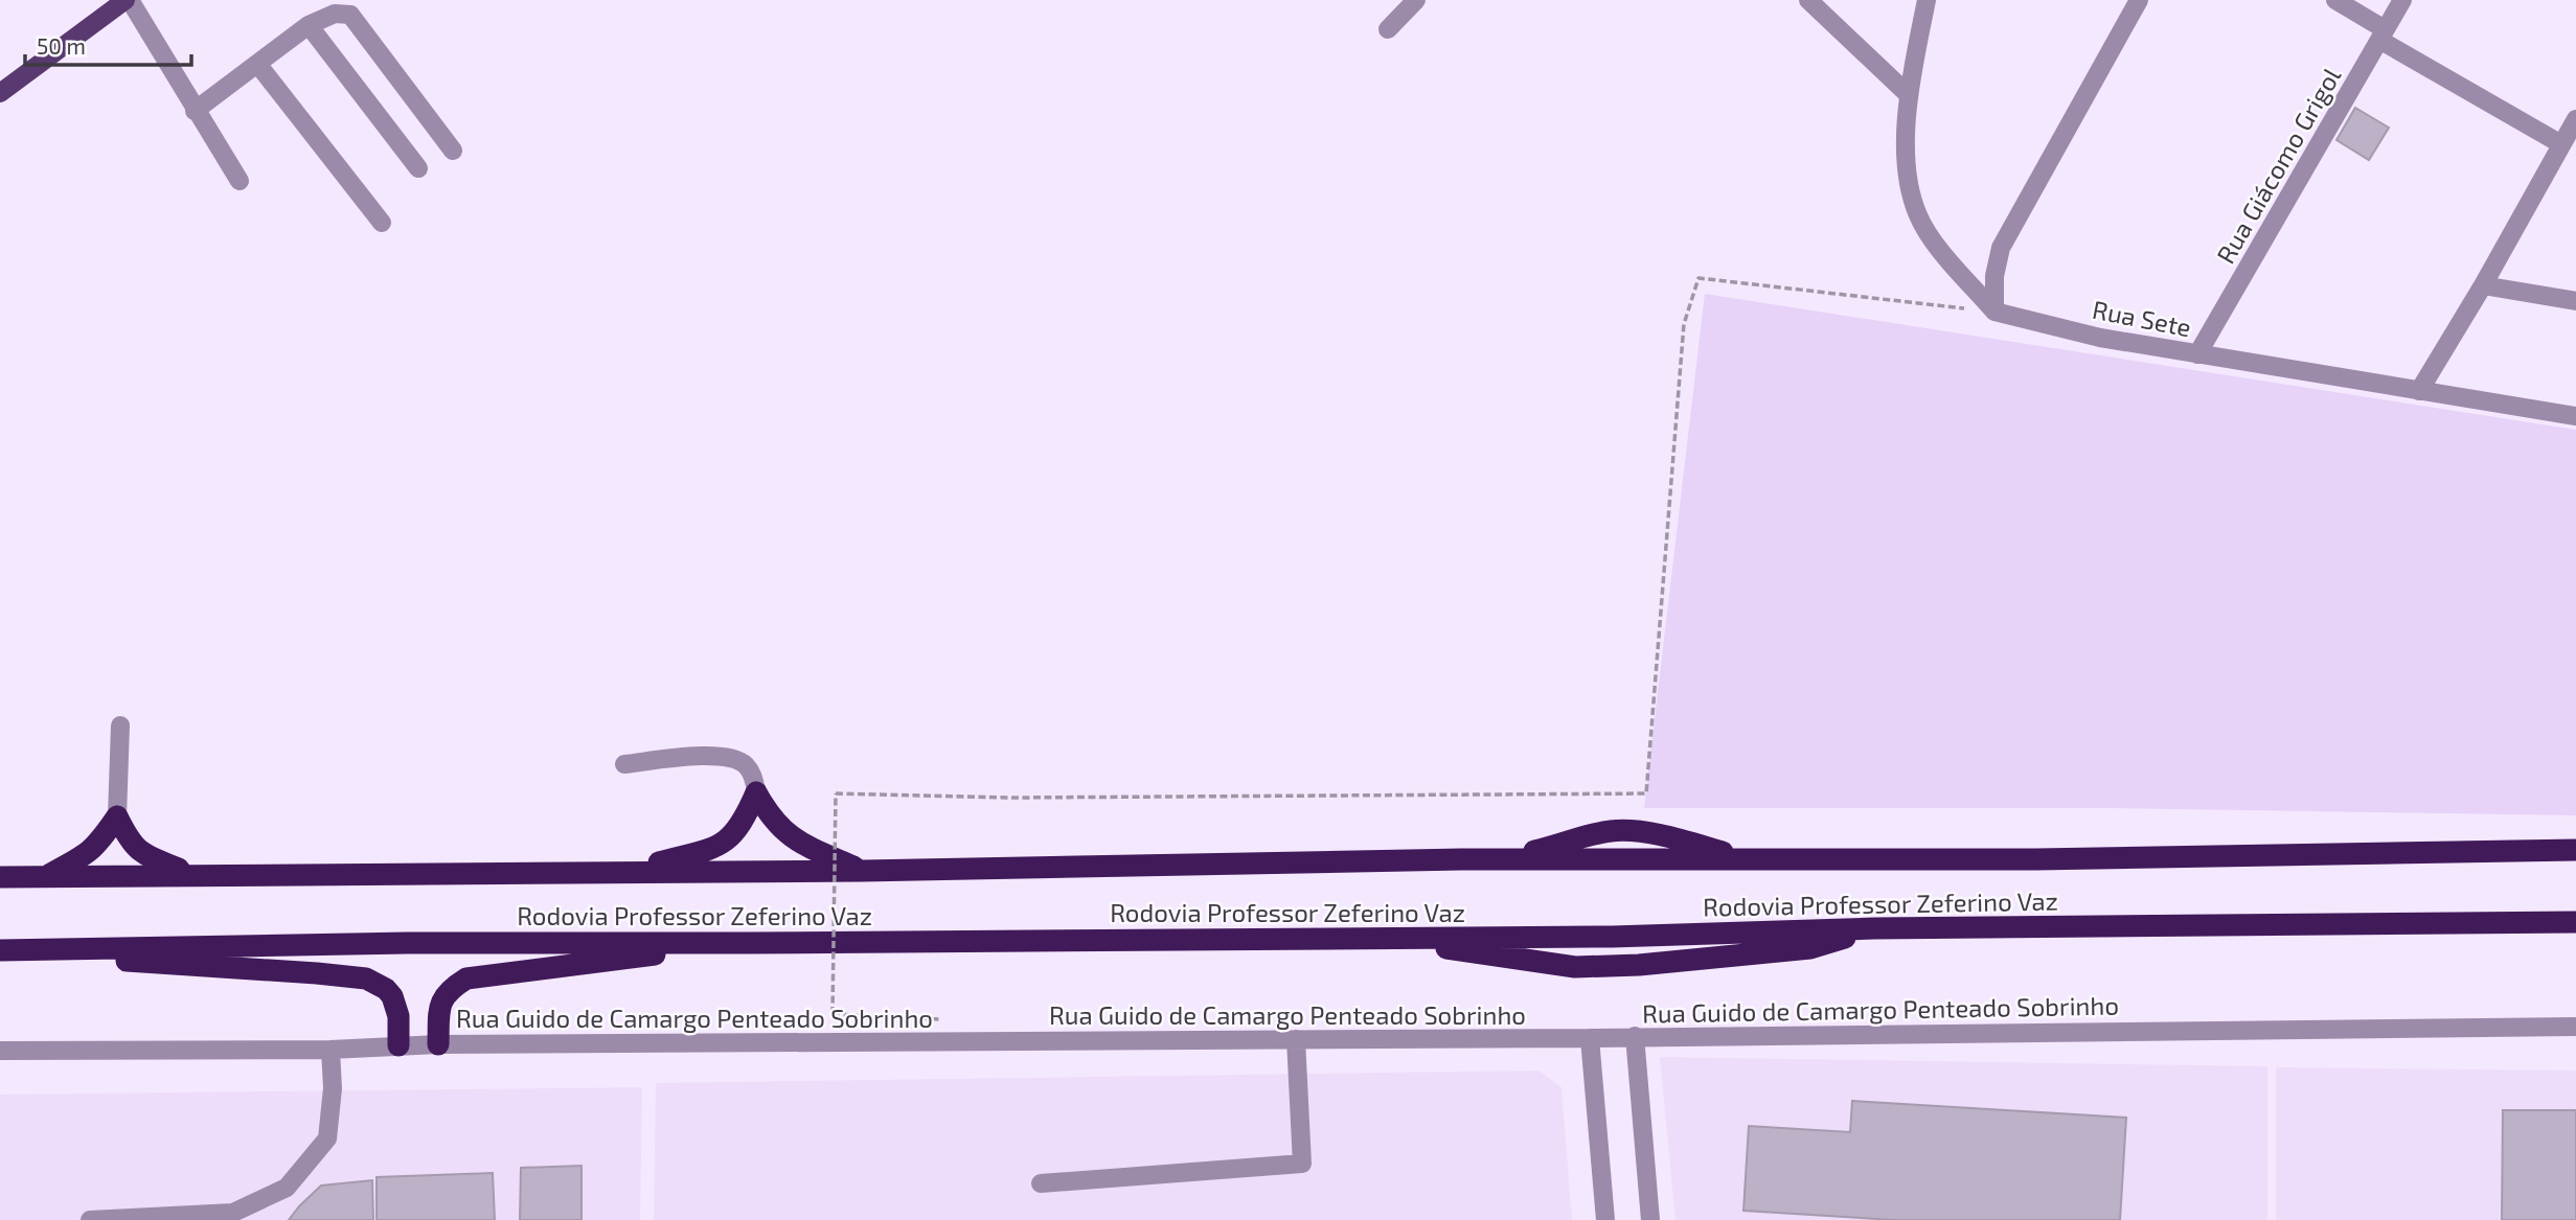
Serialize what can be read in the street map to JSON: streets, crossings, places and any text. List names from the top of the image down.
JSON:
{
  "streets": {
    "highway": ["Rodovia Professor Zeferino Vaz"],
    "street": ["Rua Giácomo Grigol", "Rua Sete", "Rua Guido de Camargo Penteado Sobrinho"]
  },
  "crossings": [
    ["Rua Giácomo Grigol", "Rua Sete"]
  ],
  "scale_bar": "50 m"
}
